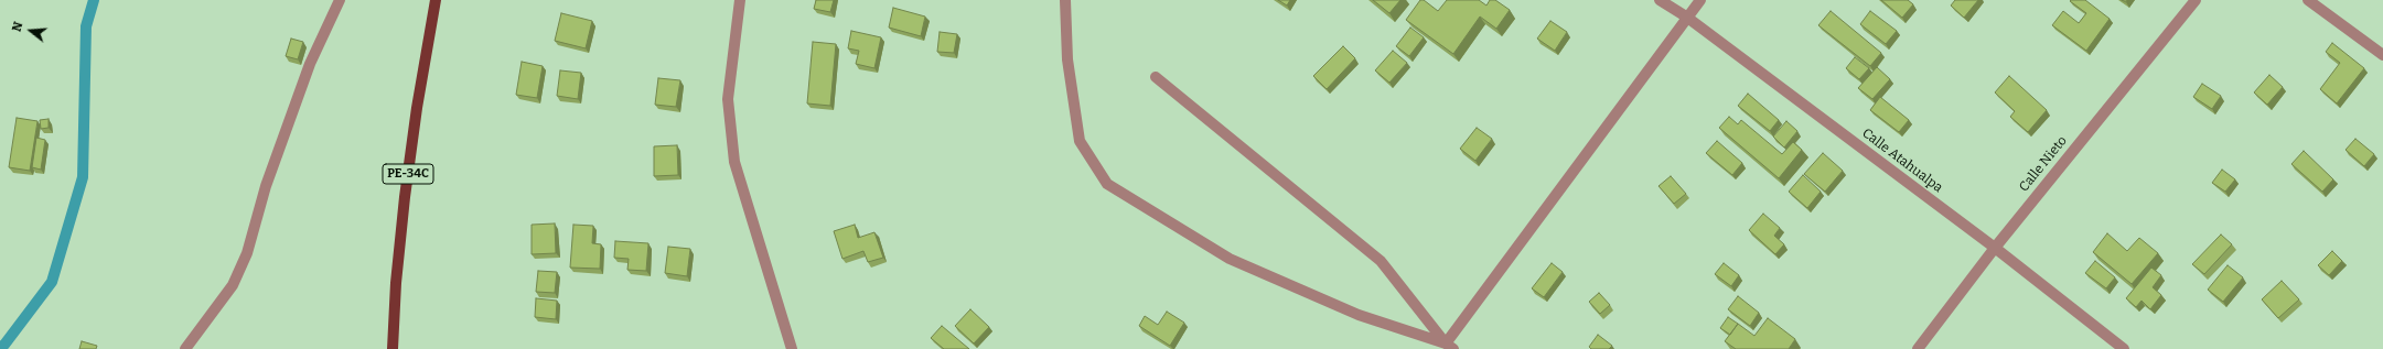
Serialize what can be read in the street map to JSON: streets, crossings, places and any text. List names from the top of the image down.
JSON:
{
  "streets": {
    "main road": ["PE-34C"],
    "street": ["Calle Atahualpa", "Calle Nieto"]
  },
  "crossings": [
    ["Calle Atahualpa", "Calle Nieto"]
  ],
  "north": "left"
}
